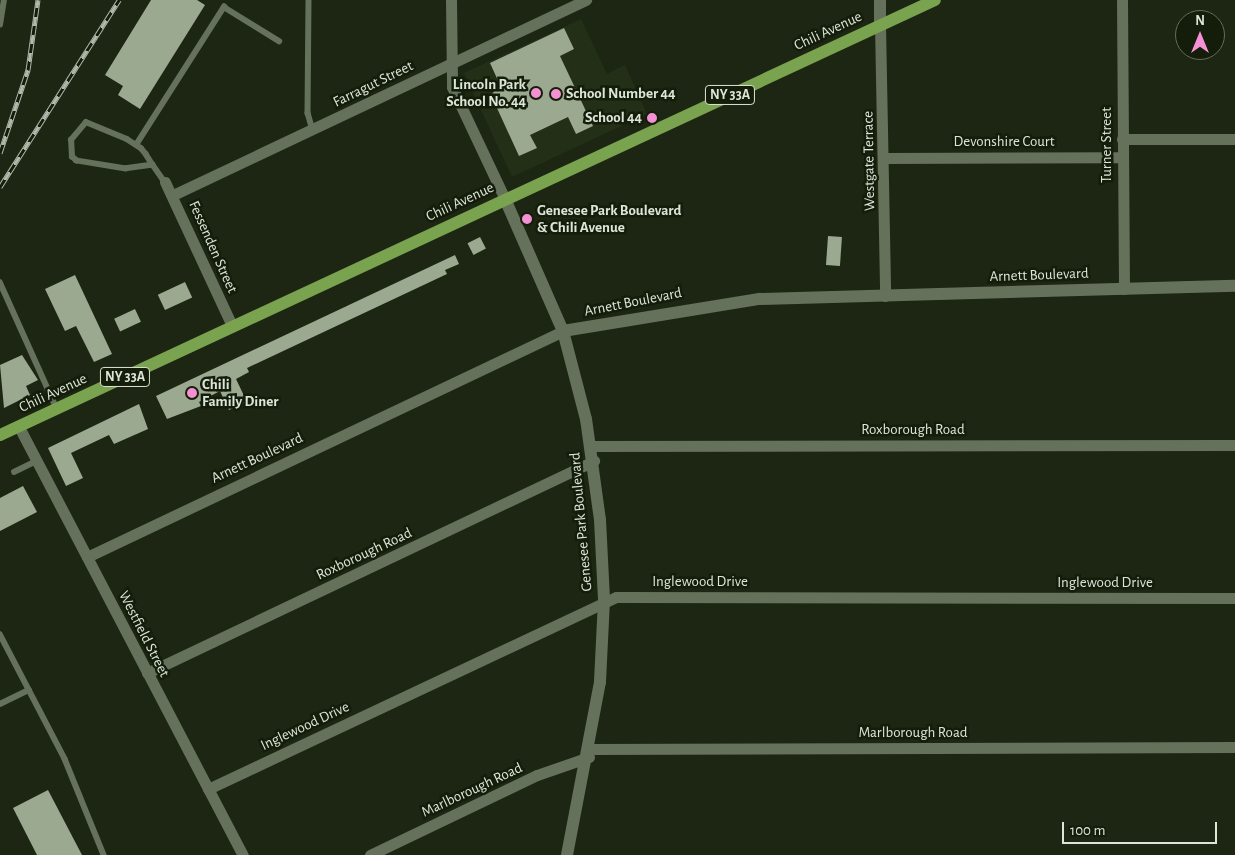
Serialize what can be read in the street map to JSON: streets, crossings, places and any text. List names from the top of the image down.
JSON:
{
  "streets": {
    "main road": ["Chili Avenue", "NY 33A"],
    "street": [
      "Farragut Street",
      "Devonshire Court",
      "Turner Street",
      "Westgate Terrace",
      "Fessenden Street",
      "Arnett Boulevard",
      "Roxborough Road",
      "Genesee Park Boulevard",
      "Inglewood Drive",
      "Westfield Street",
      "Marlborough Road"
    ]
  },
  "crossings": [
    ["Chili Avenue", "Westgate Terrace"],
    ["Chili Avenue", "Fessenden Street"],
    ["Chili Avenue", "Genesee Park Boulevard"],
    ["Chili Avenue", "Westfield Street"],
    ["Farragut Street", "Fessenden Street"],
    ["Devonshire Court", "Turner Street"],
    ["Devonshire Court", "Westgate Terrace"],
    ["Turner Street", "Arnett Boulevard"],
    ["Westgate Terrace", "Arnett Boulevard"],
    ["Arnett Boulevard", "Genesee Park Boulevard"],
    ["Arnett Boulevard", "Westfield Street"],
    ["Roxborough Road", "Genesee Park Boulevard"],
    ["Roxborough Road", "Westfield Street"],
    ["Genesee Park Boulevard", "Inglewood Drive"],
    ["Genesee Park Boulevard", "Marlborough Road"],
    ["Inglewood Drive", "Westfield Street"]
  ],
  "places": [
    "Lincoln Park School No. 44",
    "School Number 44",
    "School 44",
    "Genesee Park Boulevard & Chili Avenue",
    "Chili Family Diner"
  ],
  "scale_bar": "100 m",
  "north": "top"
}
